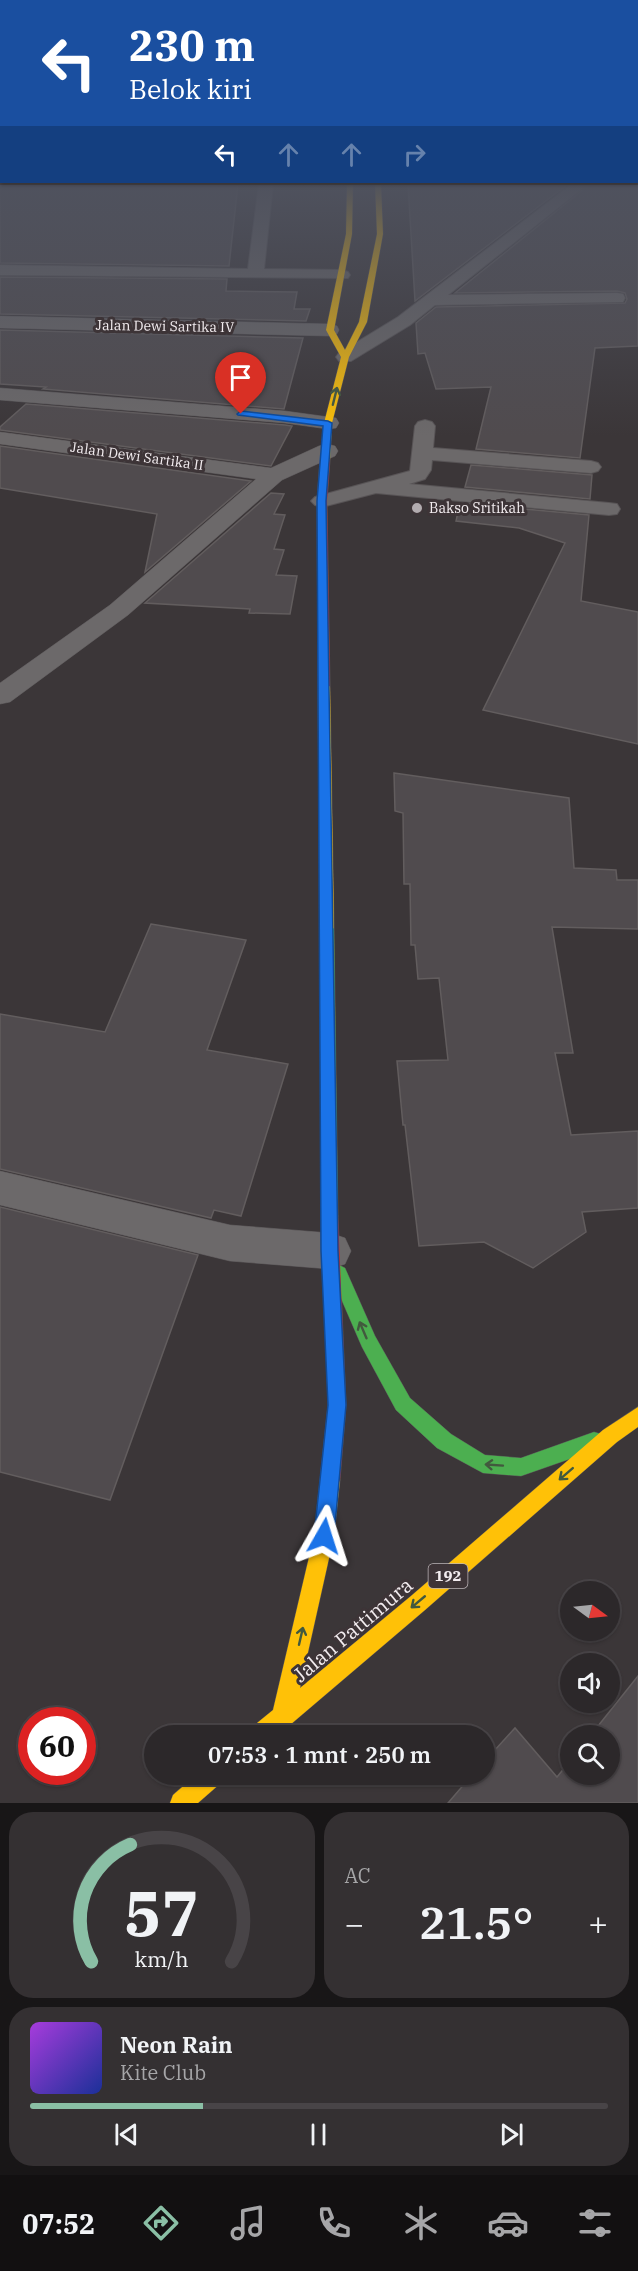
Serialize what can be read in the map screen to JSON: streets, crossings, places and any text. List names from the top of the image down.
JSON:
{
  "streets": {
    "main road": ["192", "Jalan Pattimura"],
    "street": ["Jalan Dewi Sartika IV", "Jalan Dewi Sartika II"]
  },
  "one_way": ["Jalan Pattimura"],
  "places": ["Bakso Sritikah"],
  "north": "right",
  "page": {
    "turn": ["230 m", "Belok kiri"],
    "limit": "60",
    "trip": "07:53 · 1 mnt · 250 m",
    "tile": "AC",
    "heat": ["−", "21.5°", "+"],
    "song": ["Neon Rain", "Kite Club"],
    "tabs": "07:52",
    "gauge": ["57", "km/h"]
  }
}
